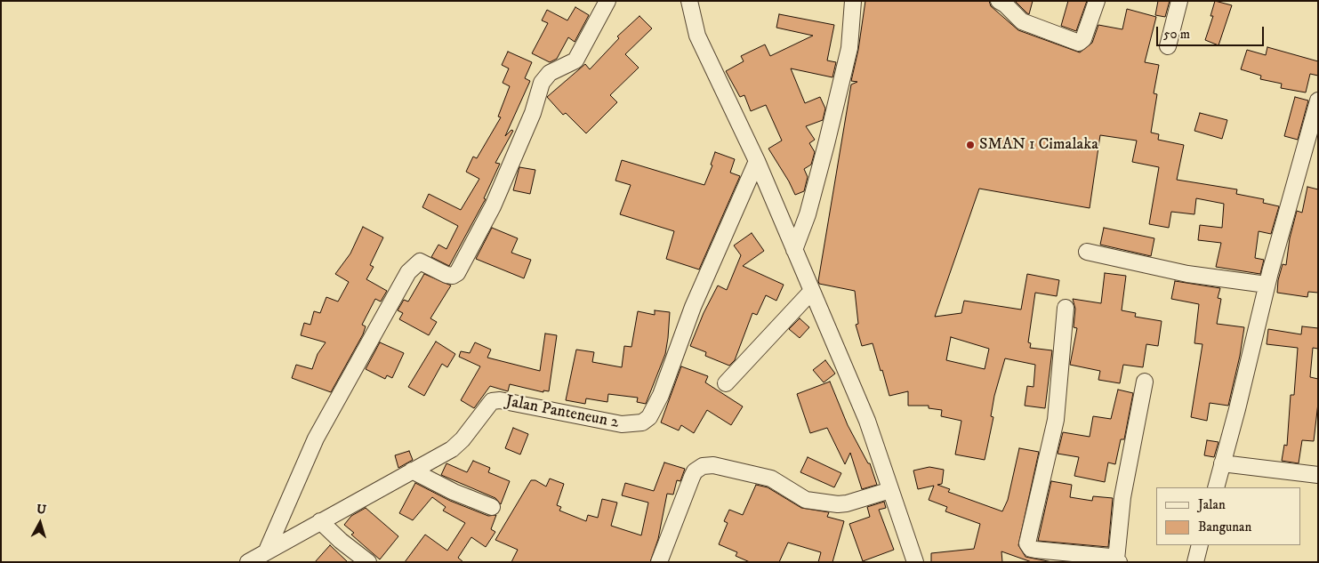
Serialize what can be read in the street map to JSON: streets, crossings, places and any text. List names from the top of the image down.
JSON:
{
  "streets": {
    "street": ["Jalan Panteneun 2"]
  },
  "places": ["SMAN 1 Cimalaka"],
  "legend": ["Jalan", "Bangunan"],
  "scale_bar": "50 m",
  "north": "top"
}
